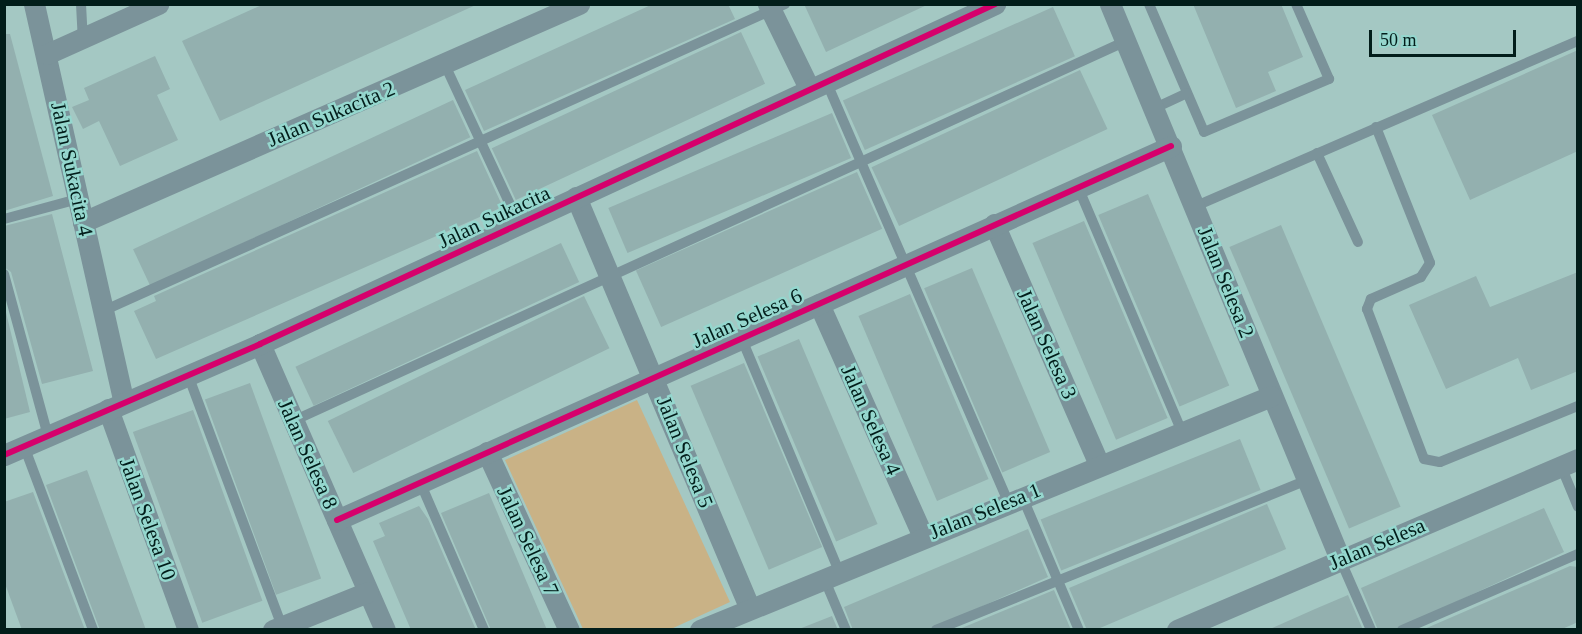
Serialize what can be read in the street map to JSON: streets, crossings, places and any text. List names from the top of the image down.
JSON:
{
  "streets": {
    "street": [
      "Jalan Sukacita 2",
      "Jalan Sukacita 4",
      "Jalan Sukacita",
      "Jalan Selesa 2",
      "Jalan Selesa 6",
      "Jalan Selesa 3",
      "Jalan Selesa 4",
      "Jalan Selesa 5",
      "Jalan Selesa 8",
      "Jalan Selesa 1",
      "Jalan Selesa 10",
      "Jalan Selesa 7",
      "Jalan Selesa"
    ]
  },
  "crossings": [
    ["Jalan Sukacita 2", "Jalan Sukacita 4"],
    ["Jalan Sukacita 4", "Jalan Sukacita"],
    ["Jalan Sukacita 4", "Jalan Selesa 10"],
    ["Jalan Sukacita", "Jalan Selesa 5"],
    ["Jalan Sukacita", "Jalan Selesa 8"],
    ["Jalan Sukacita", "Jalan Selesa 10"],
    ["Jalan Selesa 2", "Jalan Selesa 6"],
    ["Jalan Selesa 2", "Jalan Selesa 1"],
    ["Jalan Selesa 2", "Jalan Selesa"],
    ["Jalan Selesa 6", "Jalan Selesa 3"],
    ["Jalan Selesa 6", "Jalan Selesa 4"],
    ["Jalan Selesa 6", "Jalan Selesa 5"],
    ["Jalan Selesa 6", "Jalan Selesa 8"],
    ["Jalan Selesa 6", "Jalan Selesa 7"],
    ["Jalan Selesa 3", "Jalan Selesa 1"],
    ["Jalan Selesa 4", "Jalan Selesa 1"],
    ["Jalan Selesa 5", "Jalan Selesa 1"]
  ],
  "scale_bar": "50 m"
}
